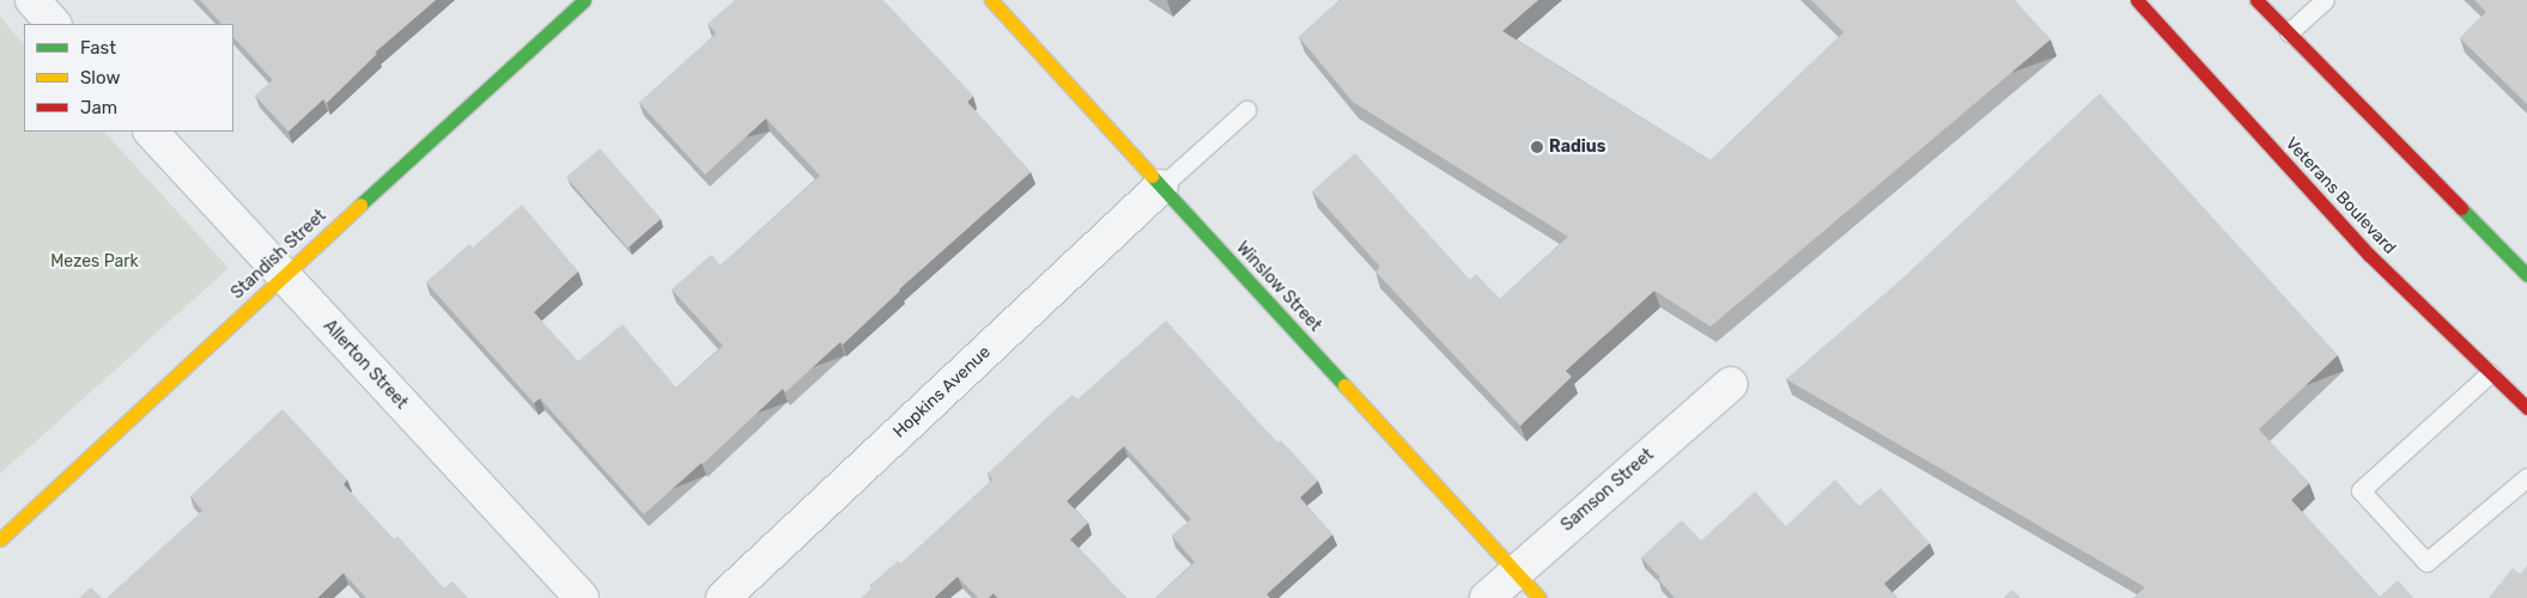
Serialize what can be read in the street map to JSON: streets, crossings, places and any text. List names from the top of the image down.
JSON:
{
  "streets": {
    "street": [
      "Veterans Boulevard",
      "Standish Street",
      "Winslow Street",
      "Allerton Street",
      "Hopkins Avenue",
      "Samson Street"
    ]
  },
  "crossings": [
    ["Standish Street", "Allerton Street"],
    ["Winslow Street", "Hopkins Avenue"],
    ["Winslow Street", "Samson Street"]
  ],
  "parks": ["Mezes Park"],
  "places": ["Radius"],
  "legend": ["Fast", "Slow", "Jam"]
}
